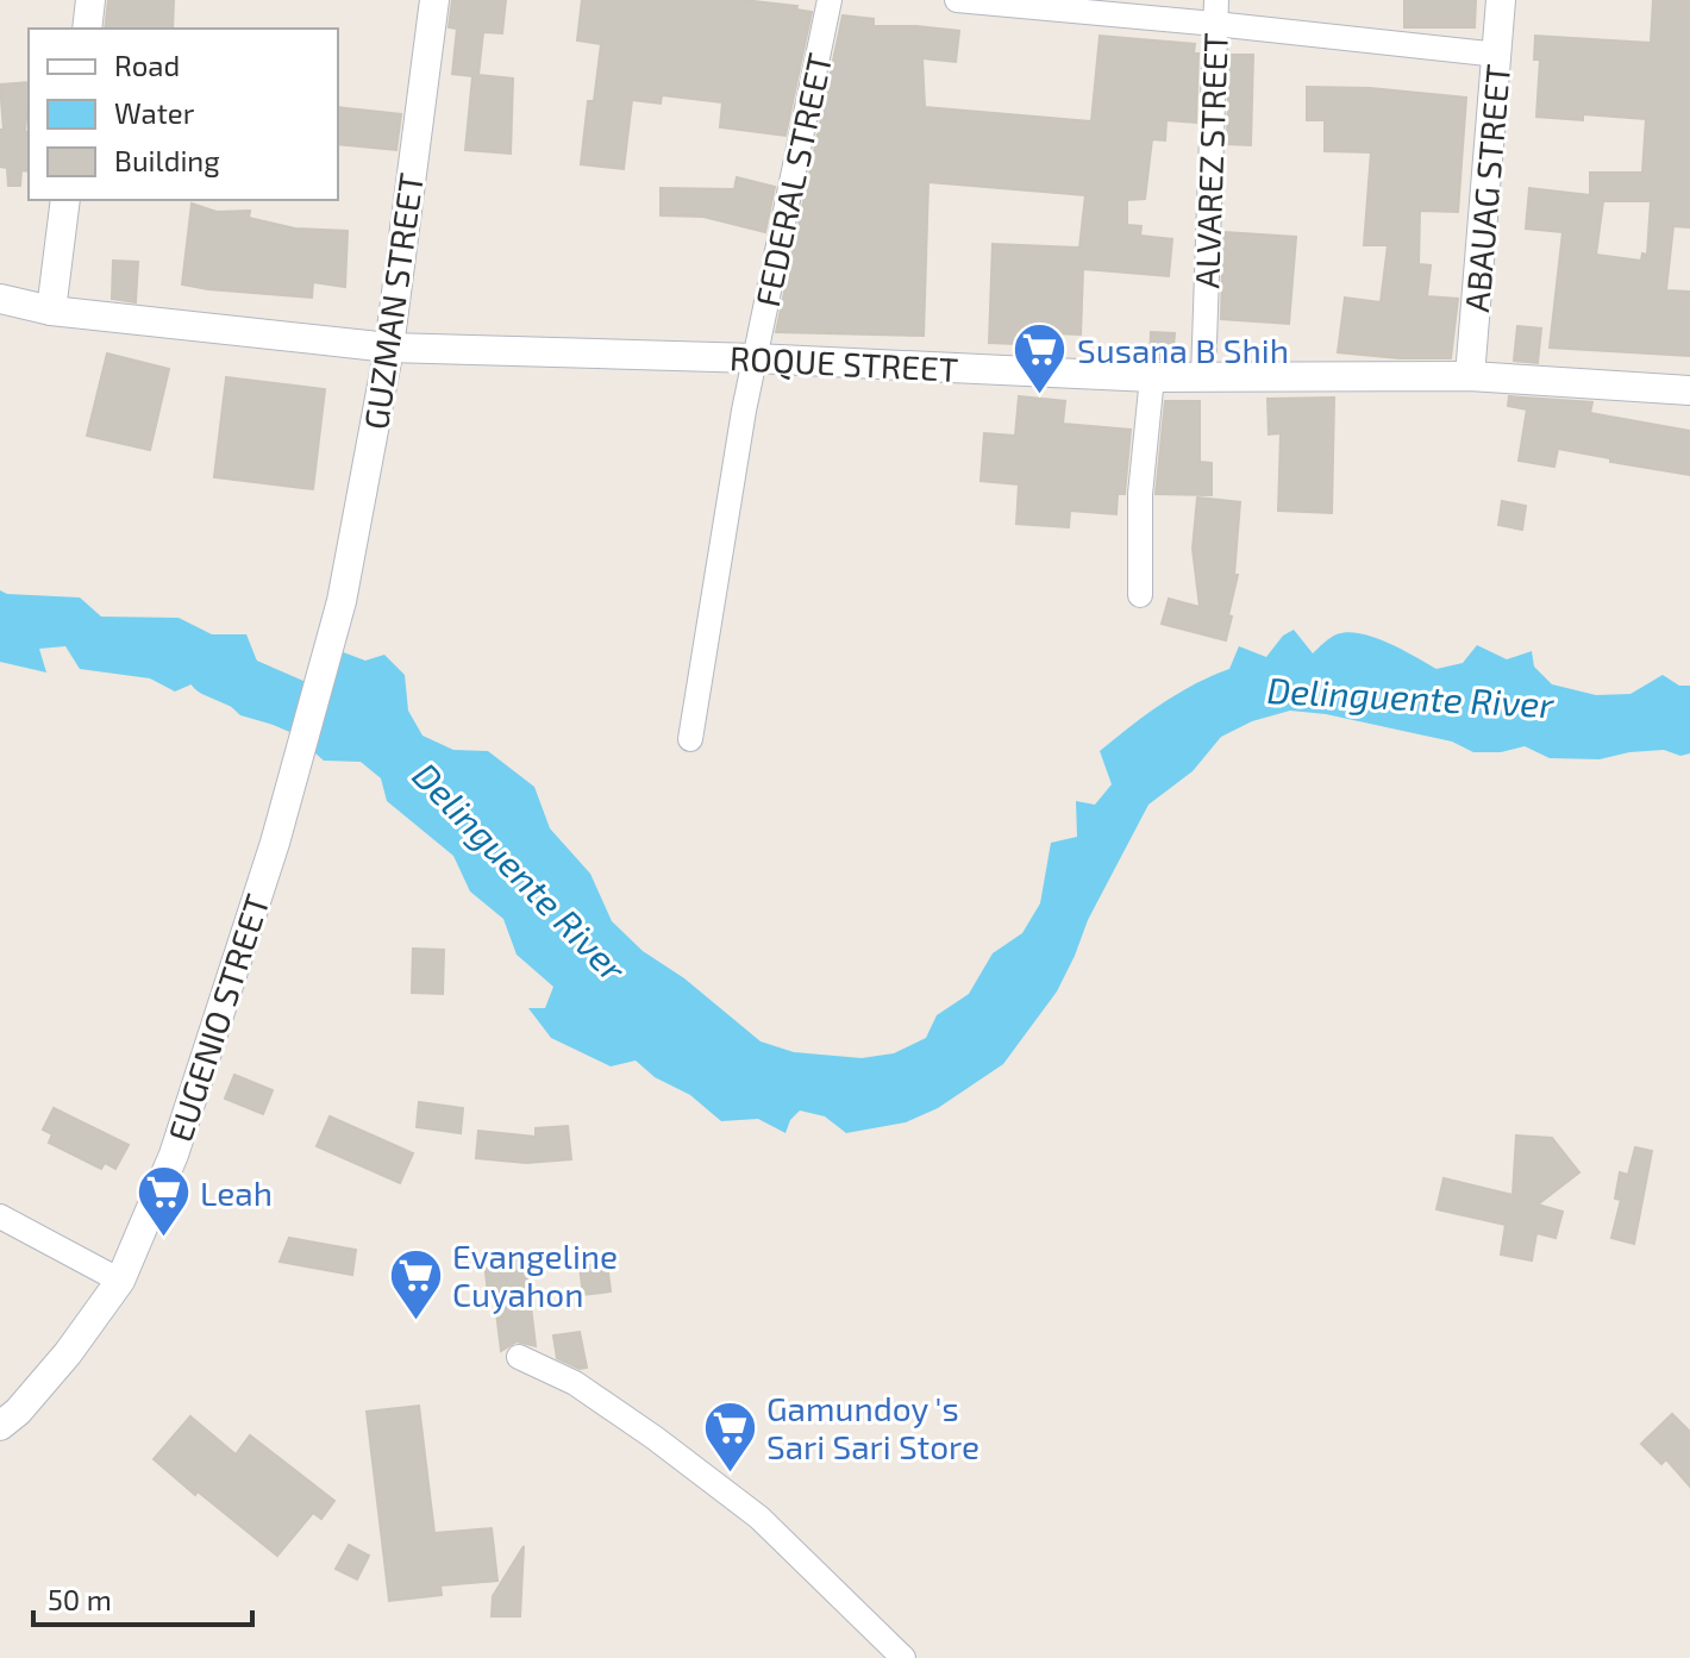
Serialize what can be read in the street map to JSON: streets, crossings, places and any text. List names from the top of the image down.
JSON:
{
  "streets": {
    "street": [
      "ALVAREZ STREET",
      "FEDERAL STREET",
      "ABAUAG STREET",
      "GUZMAN STREET",
      "ROQUE STREET",
      "EUGENIO STREET"
    ]
  },
  "crossings": [
    ["ALVAREZ STREET", "ROQUE STREET"],
    ["FEDERAL STREET", "ROQUE STREET"],
    ["ABAUAG STREET", "ROQUE STREET"],
    ["GUZMAN STREET", "ROQUE STREET"],
    ["GUZMAN STREET", "EUGENIO STREET"]
  ],
  "water": ["Delinguente River"],
  "places": {
    "supermarket": [
      "Susana B Shih",
      "Leah",
      "Evangeline Cuyahon",
      "Gamundoy 's Sari Sari Store"
    ]
  },
  "legend": ["Road", "Water", "Building"],
  "scale_bar": "50 m"
}
